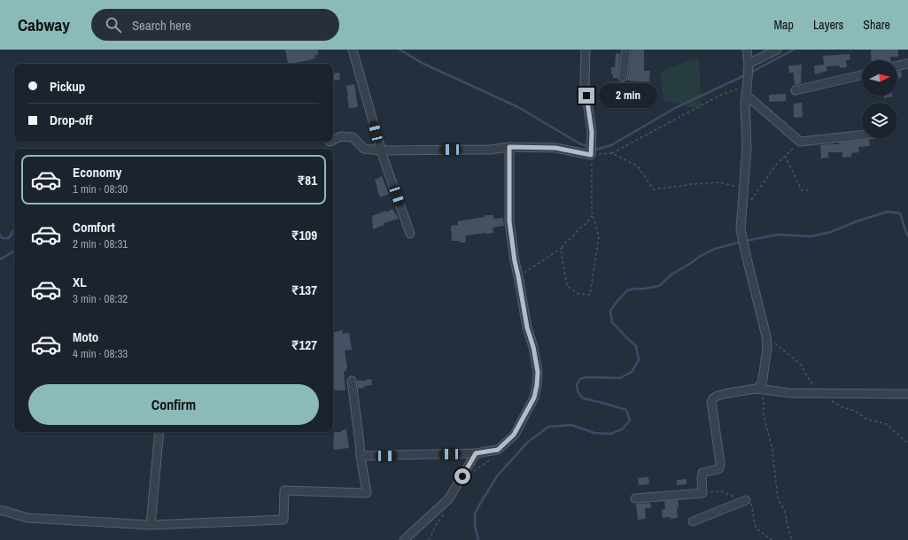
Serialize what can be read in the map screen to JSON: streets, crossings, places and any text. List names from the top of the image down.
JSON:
{
  "north": "right",
  "page": {
    "header": "Cabway",
    "search": "Search here",
    "nav": ["Map", "Layers", "Share"],
    "banner": ["Pickup", "Drop-off"],
    "bubble": "2 min",
    "list": [
      {
        "name": "Economy",
        "note": "1 min · 08:30",
        "value": "₹81"
      },
      {
        "name": "Comfort",
        "note": "2 min · 08:31",
        "value": "₹109"
      },
      {
        "name": "XL",
        "note": "3 min · 08:32",
        "value": "₹137"
      },
      {
        "name": "Moto",
        "note": "4 min · 08:33",
        "value": "₹127"
      }
    ],
    "buttons": "Confirm"
  }
}
